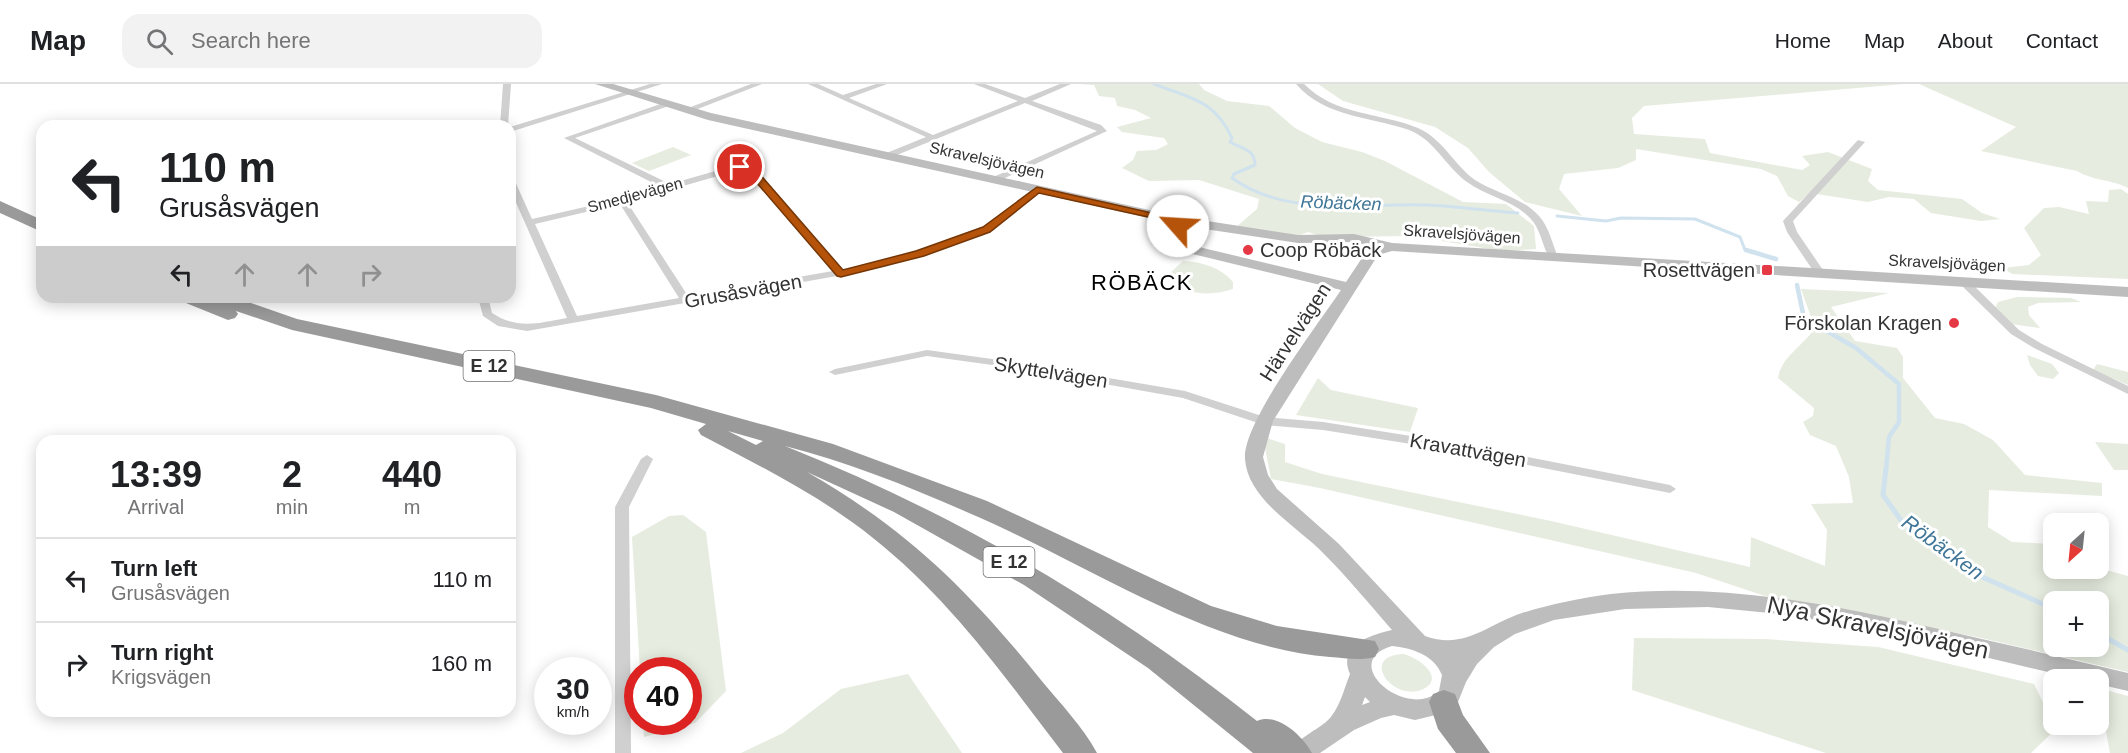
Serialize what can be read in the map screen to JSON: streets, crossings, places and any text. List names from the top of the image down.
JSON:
{
  "streets": {
    "highway": ["E 12"],
    "street": [
      "Skravelsjövägen",
      "Smedjevägen",
      "Grusåsvägen",
      "Härvelvägen",
      "Skyttelvägen",
      "Kravattvägen",
      "Nya Skravelsjövägen"
    ]
  },
  "crossings": [
    ["Skravelsjövägen", "Grusåsvägen"],
    ["Skravelsjövägen", "Härvelvägen"],
    ["Smedjevägen", "Grusåsvägen"],
    ["Härvelvägen", "Skyttelvägen"],
    ["Härvelvägen", "Kravattvägen"],
    ["Skyttelvägen", "Kravattvägen"]
  ],
  "districts": ["RÖBÄCK"],
  "water": ["Röbäcken"],
  "places": {
    "other": ["Coop Röbäck", "Förskolan Kragen"],
    "transit": ["Rosettvägen"]
  },
  "north": "bottom left",
  "page": {
    "header": "Map",
    "search": "Search here",
    "nav": [
      "Home",
      "Map",
      "About",
      "Contact"
    ],
    "turn": ["110 m", "Grusåsvägen"],
    "eta": [
      "13:39",
      "Arrival",
      "2",
      "min",
      "440",
      "m"
    ],
    "map_buttons": ["+", "−"],
    "list": [
      {
        "name": "Turn left",
        "note": "Grusåsvägen",
        "value": "110 m"
      },
      {
        "name": "Turn right",
        "note": "Krigsvägen",
        "value": "160 m"
      }
    ],
    "speed": "30 km/h",
    "limit": "40"
  }
}
